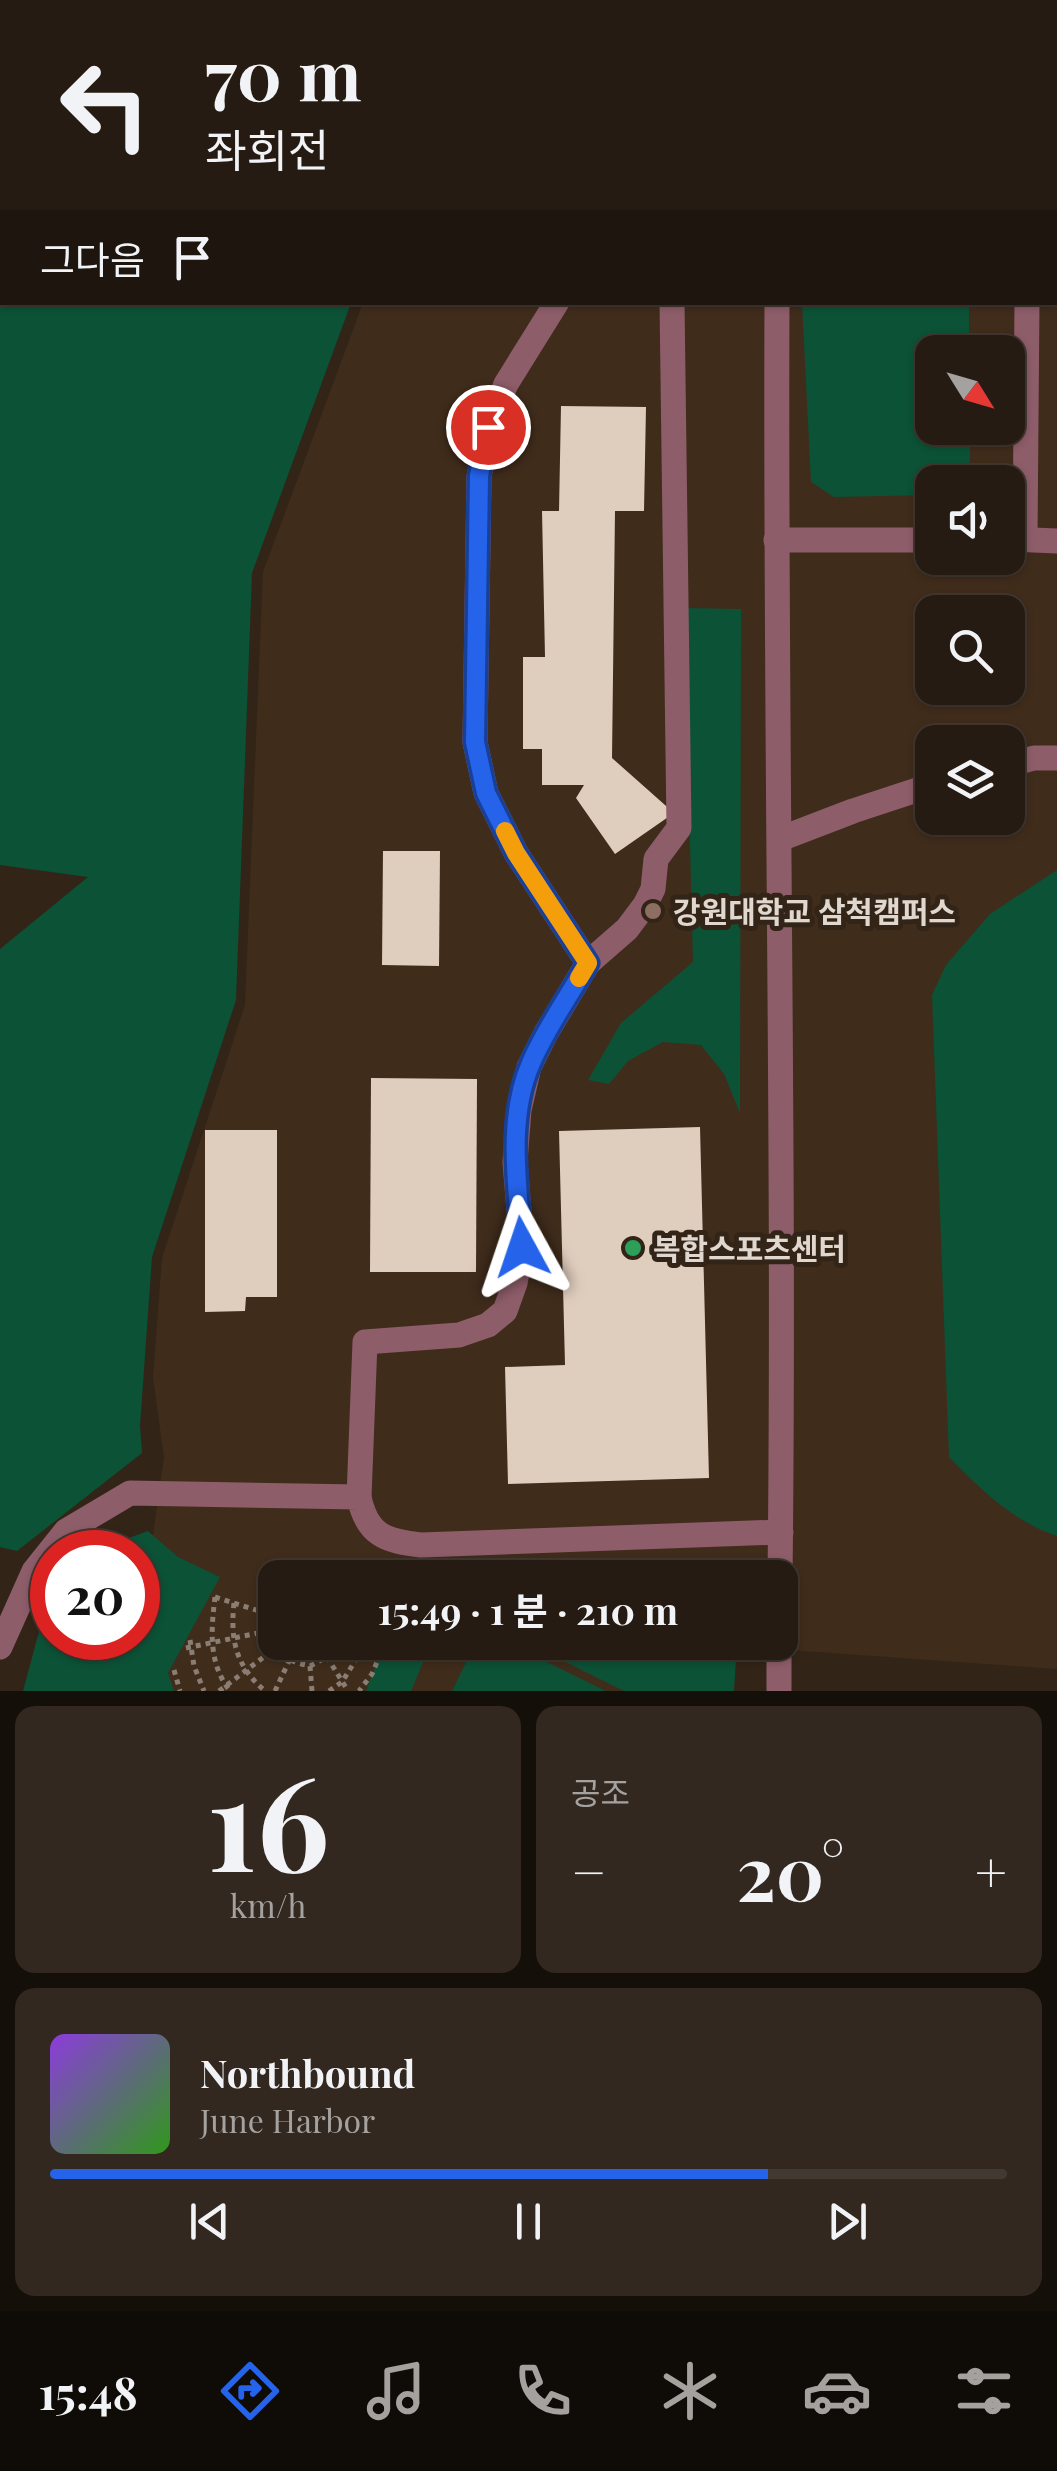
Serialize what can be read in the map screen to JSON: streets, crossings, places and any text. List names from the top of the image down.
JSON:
{
  "places": ["강원대학교 삼척캠퍼스", "복합스포츠센터"],
  "north": "bottom right",
  "page": {
    "turn": ["70 m", "좌회전"],
    "then": "그다음",
    "limit": "20",
    "trip": "15:49 · 1 분 · 210 m",
    "tile": [
      ["16", "km/h"],
      "공조"
    ],
    "heat": ["−", "20°", "+"],
    "song": ["Northbound", "June Harbor"],
    "tabs": "15:48"
  }
}
